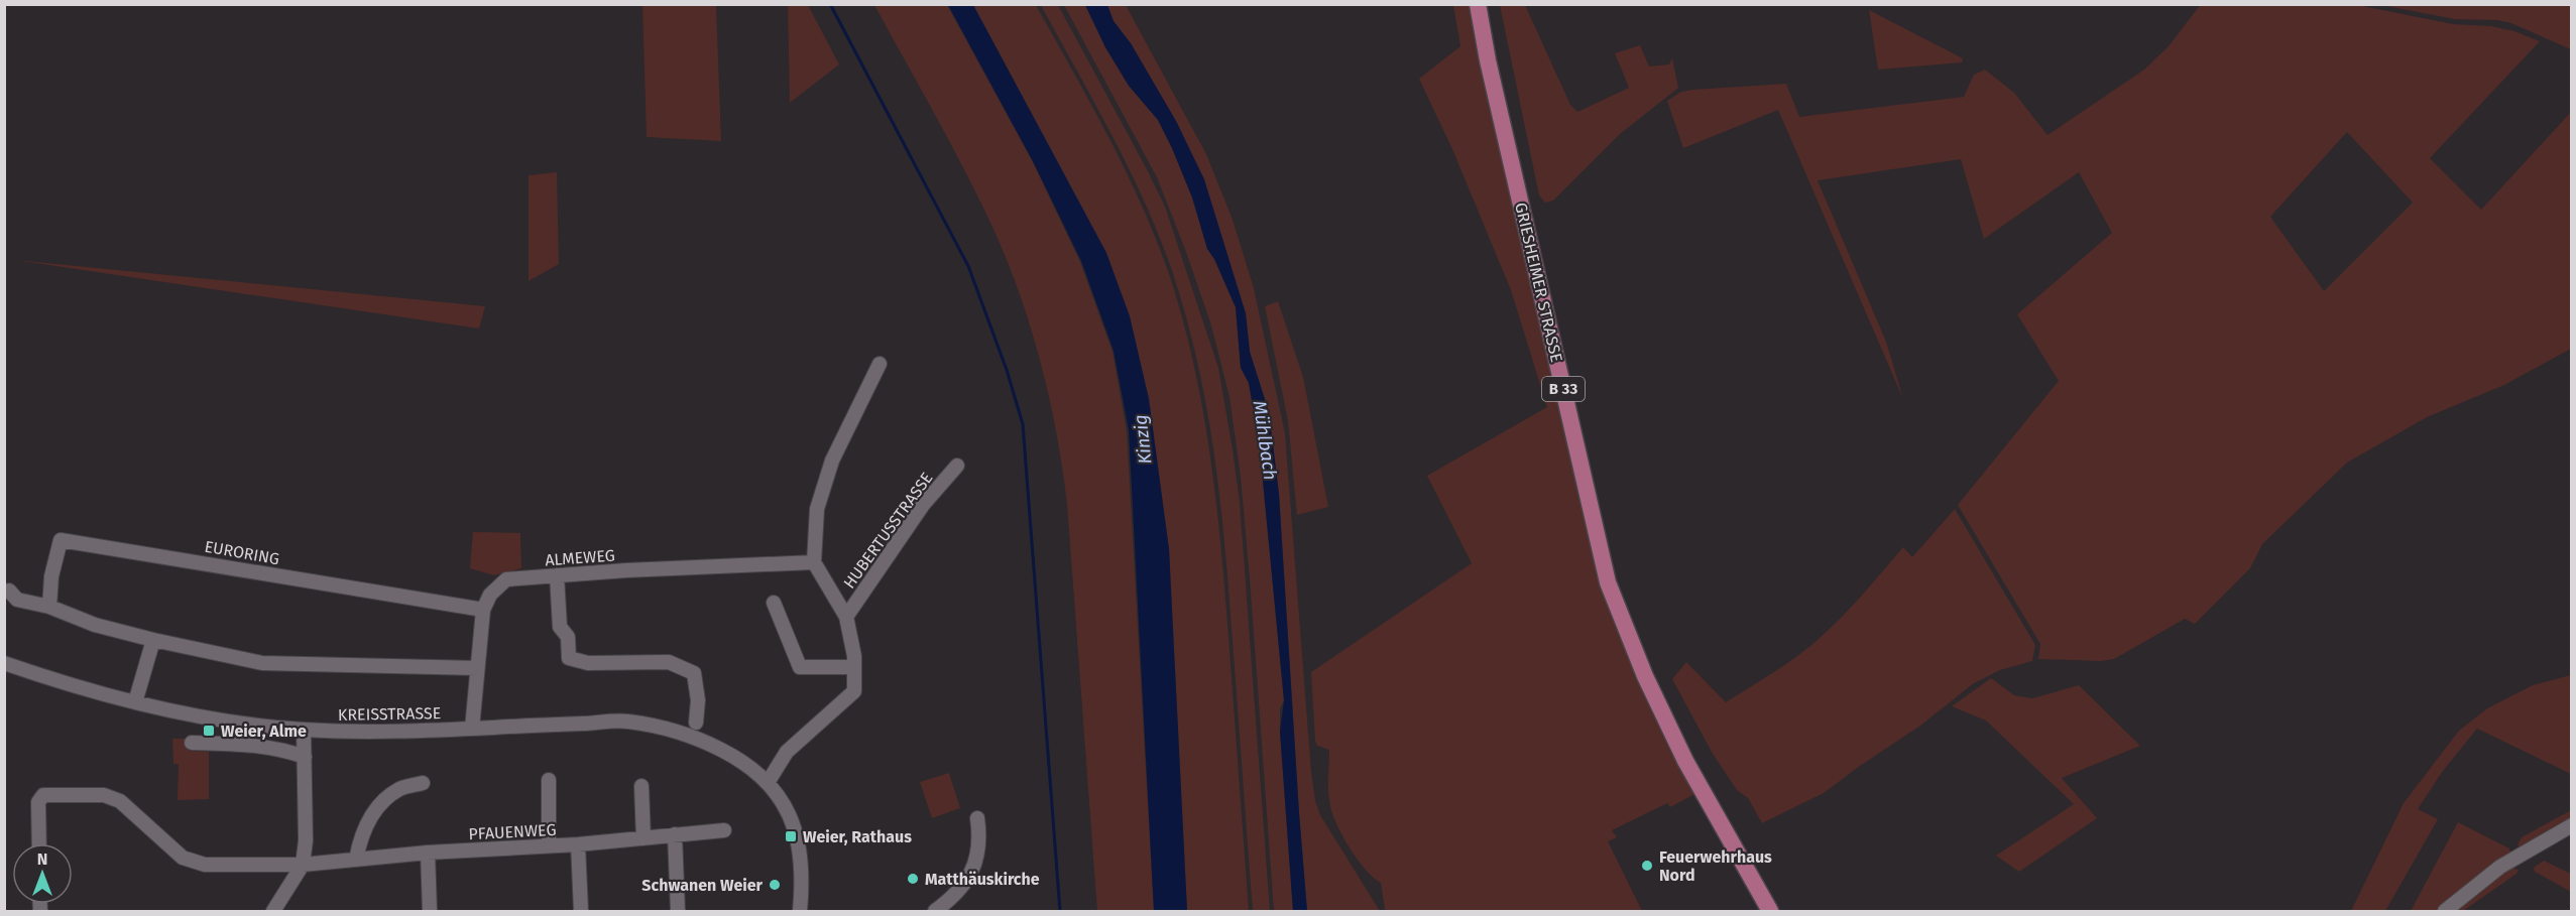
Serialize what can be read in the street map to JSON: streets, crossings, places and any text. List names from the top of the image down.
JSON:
{
  "streets": {
    "main road": ["GRIESHEIMER STRASSE", "B 33"],
    "street": [
      "HUBERTUSSTRASSE",
      "EURORING",
      "ALMEWEG",
      "KREISSTRASSE",
      "PFAUENWEG"
    ]
  },
  "crossings": [
    ["HUBERTUSSTRASSE", "ALMEWEG"],
    ["HUBERTUSSTRASSE", "KREISSTRASSE"],
    ["EURORING", "ALMEWEG"],
    ["ALMEWEG", "KREISSTRASSE"]
  ],
  "water": ["Kinzig", "Mühlbach"],
  "places": {
    "transit": ["Weier, Alme", "Weier, Rathaus"],
    "other": ["Feuerwehrhaus Nord", "Matthäuskirche", "Schwanen Weier"]
  },
  "north": "top"
}
